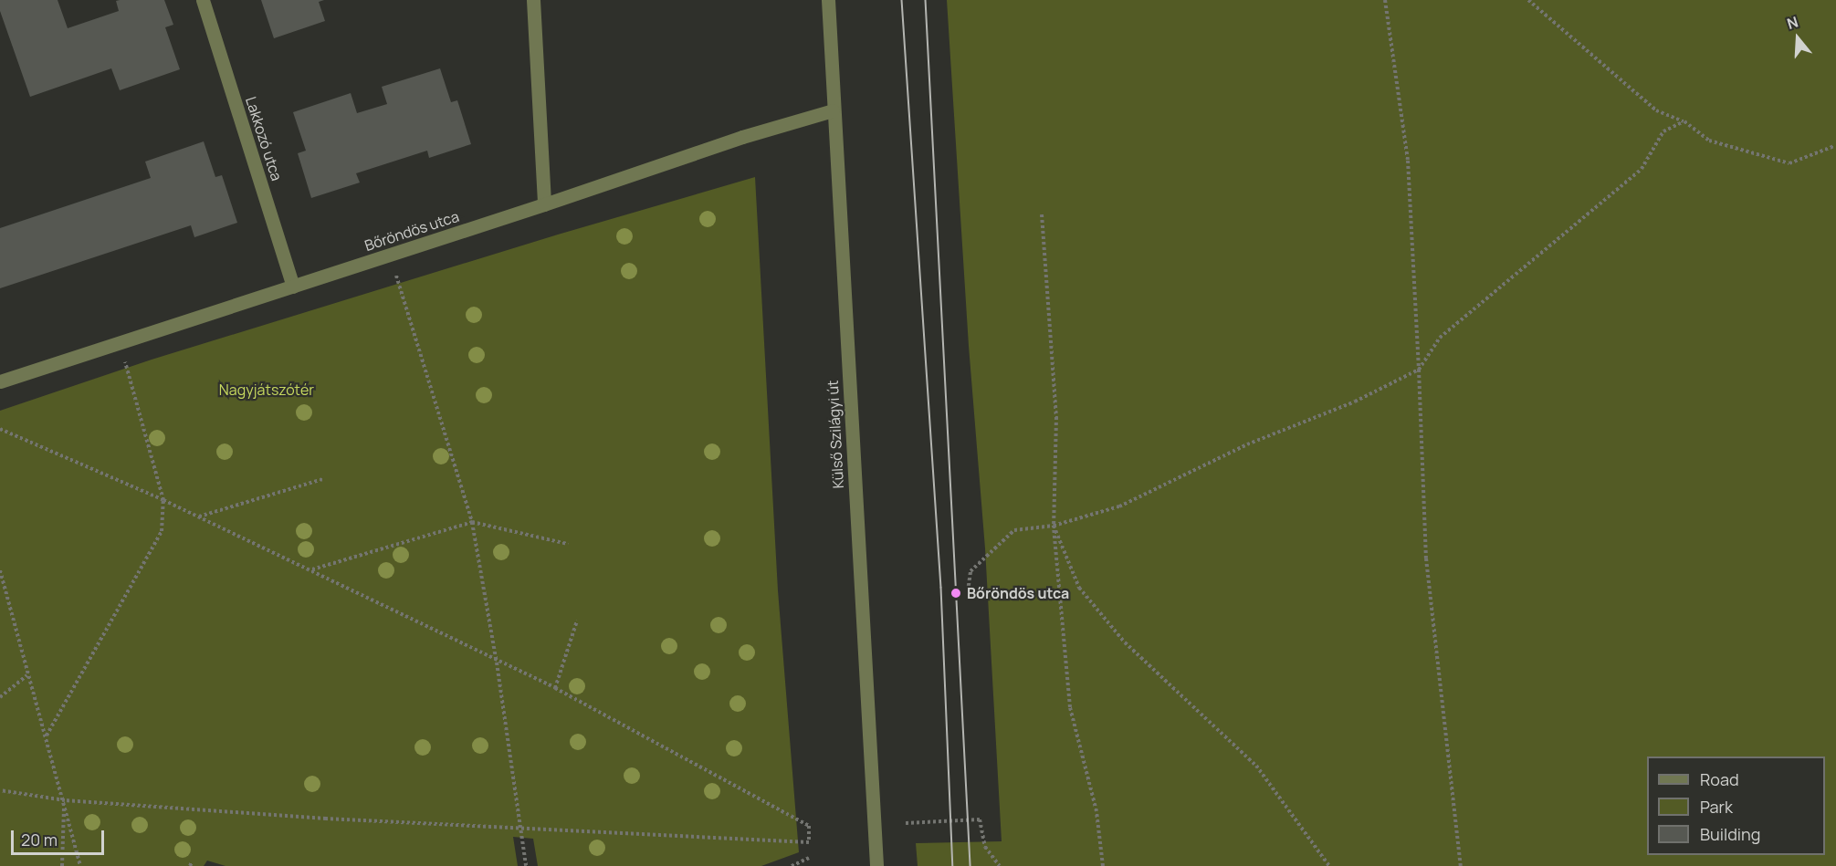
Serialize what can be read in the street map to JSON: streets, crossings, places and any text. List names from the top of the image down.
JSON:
{
  "streets": {
    "street": ["Lakkozó utca", "Bőröndös utca", "Külső Szilágyi út"]
  },
  "crossings": [
    ["Lakkozó utca", "Bőröndös utca"],
    ["Bőröndös utca", "Külső Szilágyi út"]
  ],
  "parks": ["Nagyjátszótér"],
  "places": ["Bőröndös utca"],
  "legend": ["Road", "Park", "Building"],
  "scale_bar": "20 m",
  "north": "top"
}
